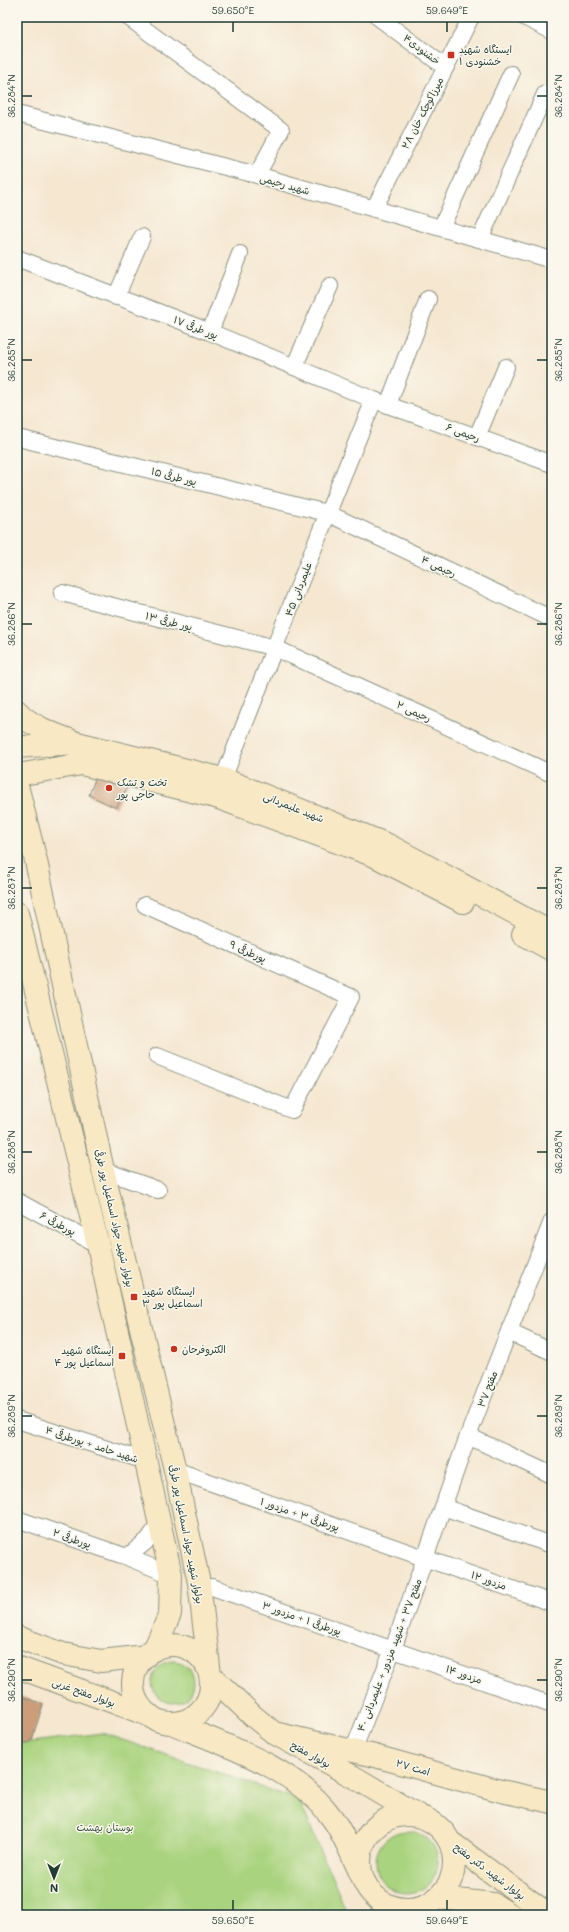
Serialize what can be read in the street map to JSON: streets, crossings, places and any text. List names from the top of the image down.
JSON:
{
  "streets": {
    "main road": [
      "شهید علیمردانی",
      "بولوار شهید جواد اسماعیل پور طرقی",
      "بولوار مفتح غربی",
      "بولوار مفتح",
      "امت ۲۷",
      "بولوار شهید دکتر مفتح"
    ],
    "street": [
      "خشنودی۴",
      "میرزاکوچک خان ۲۸",
      "شهید رحیمی",
      "پور طرقی ۱۷",
      "رحیمی ۶",
      "پور طرقی ۱۵",
      "رحیمی ۴",
      "علیمردانی ۴۵",
      "پور طرقی ۱۳",
      "رحیمی ۲",
      "پورطرقی ۹",
      "پورطرقی ۶",
      "مفتح ۳۷",
      "شهید حامد + پورطرقی ۴",
      "پورطرقی ۳ + مزدور ۱",
      "پورطرقی ۲",
      "مزدور ۱۲",
      "پورطرقی ۱ + مزدور ۳",
      "مفتح ۳۷ + شهید مزدور + علیمردانی ۴۰",
      "مزدور ۱۴"
    ]
  },
  "crossings": [
    ["خشنودی۴", "میرزاکوچک خان ۲۸"],
    ["میرزاکوچک خان ۲۸", "شهید رحیمی"],
    ["پور طرقی ۱۷", "رحیمی ۶"],
    ["پور طرقی ۱۷", "علیمردانی ۴۵"],
    ["رحیمی ۶", "علیمردانی ۴۵"],
    ["پور طرقی ۱۵", "رحیمی ۴"],
    ["پور طرقی ۱۵", "علیمردانی ۴۵"],
    ["رحیمی ۴", "علیمردانی ۴۵"],
    ["علیمردانی ۴۵", "پور طرقی ۱۳"],
    ["علیمردانی ۴۵", "رحیمی ۲"],
    ["علیمردانی ۴۵", "شهید علیمردانی"],
    ["پور طرقی ۱۳", "رحیمی ۲"],
    ["بولوار شهید جواد اسماعیل پور طرقی", "پورطرقی ۳ + مزدور ۱"],
    ["بولوار شهید جواد اسماعیل پور طرقی", "بولوار مفتح غربی"],
    ["بولوار شهید جواد اسماعیل پور طرقی", "بولوار مفتح"],
    ["مفتح ۳۷", "پورطرقی ۳ + مزدور ۱"],
    ["مفتح ۳۷", "مزدور ۱۲"],
    ["مفتح ۳۷", "مفتح ۳۷ + شهید مزدور + علیمردانی ۴۰"],
    ["پورطرقی ۳ + مزدور ۱", "مزدور ۱۲"],
    ["پورطرقی ۳ + مزدور ۱", "مفتح ۳۷ + شهید مزدور + علیمردانی ۴۰"],
    ["مزدور ۱۲", "مفتح ۳۷ + شهید مزدور + علیمردانی ۴۰"],
    ["پورطرقی ۱ + مزدور ۳", "مفتح ۳۷ + شهید مزدور + علیمردانی ۴۰"],
    ["پورطرقی ۱ + مزدور ۳", "مزدور ۱۴"],
    ["مفتح ۳۷ + شهید مزدور + علیمردانی ۴۰", "مزدور ۱۴"],
    ["مفتح ۳۷ + شهید مزدور + علیمردانی ۴۰", "امت ۲۷"],
    ["بولوار مفتح غربی", "بولوار مفتح"],
    ["بولوار مفتح", "امت ۲۷"],
    ["بولوار مفتح", "بولوار شهید دکتر مفتح"]
  ],
  "parks": ["بوستان بهشت"],
  "places": {
    "transit": ["ایستگاه شهید خشنودی ۱", "ایستگاه شهید اسماعیل پور ۳", "ایستگاه شهید اسماعیل پور ۴"],
    "other": ["تخت و تشک حاجی پور", "الکتروفرحان"]
  },
  "north": "bottom",
  "coordinates": [
    "59.650°E",
    "59.649°E",
    "36.284°N",
    "36.285°N",
    "36.286°N",
    "36.287°N",
    "36.288°N",
    "36.289°N",
    "36.290°N"
  ]
}
